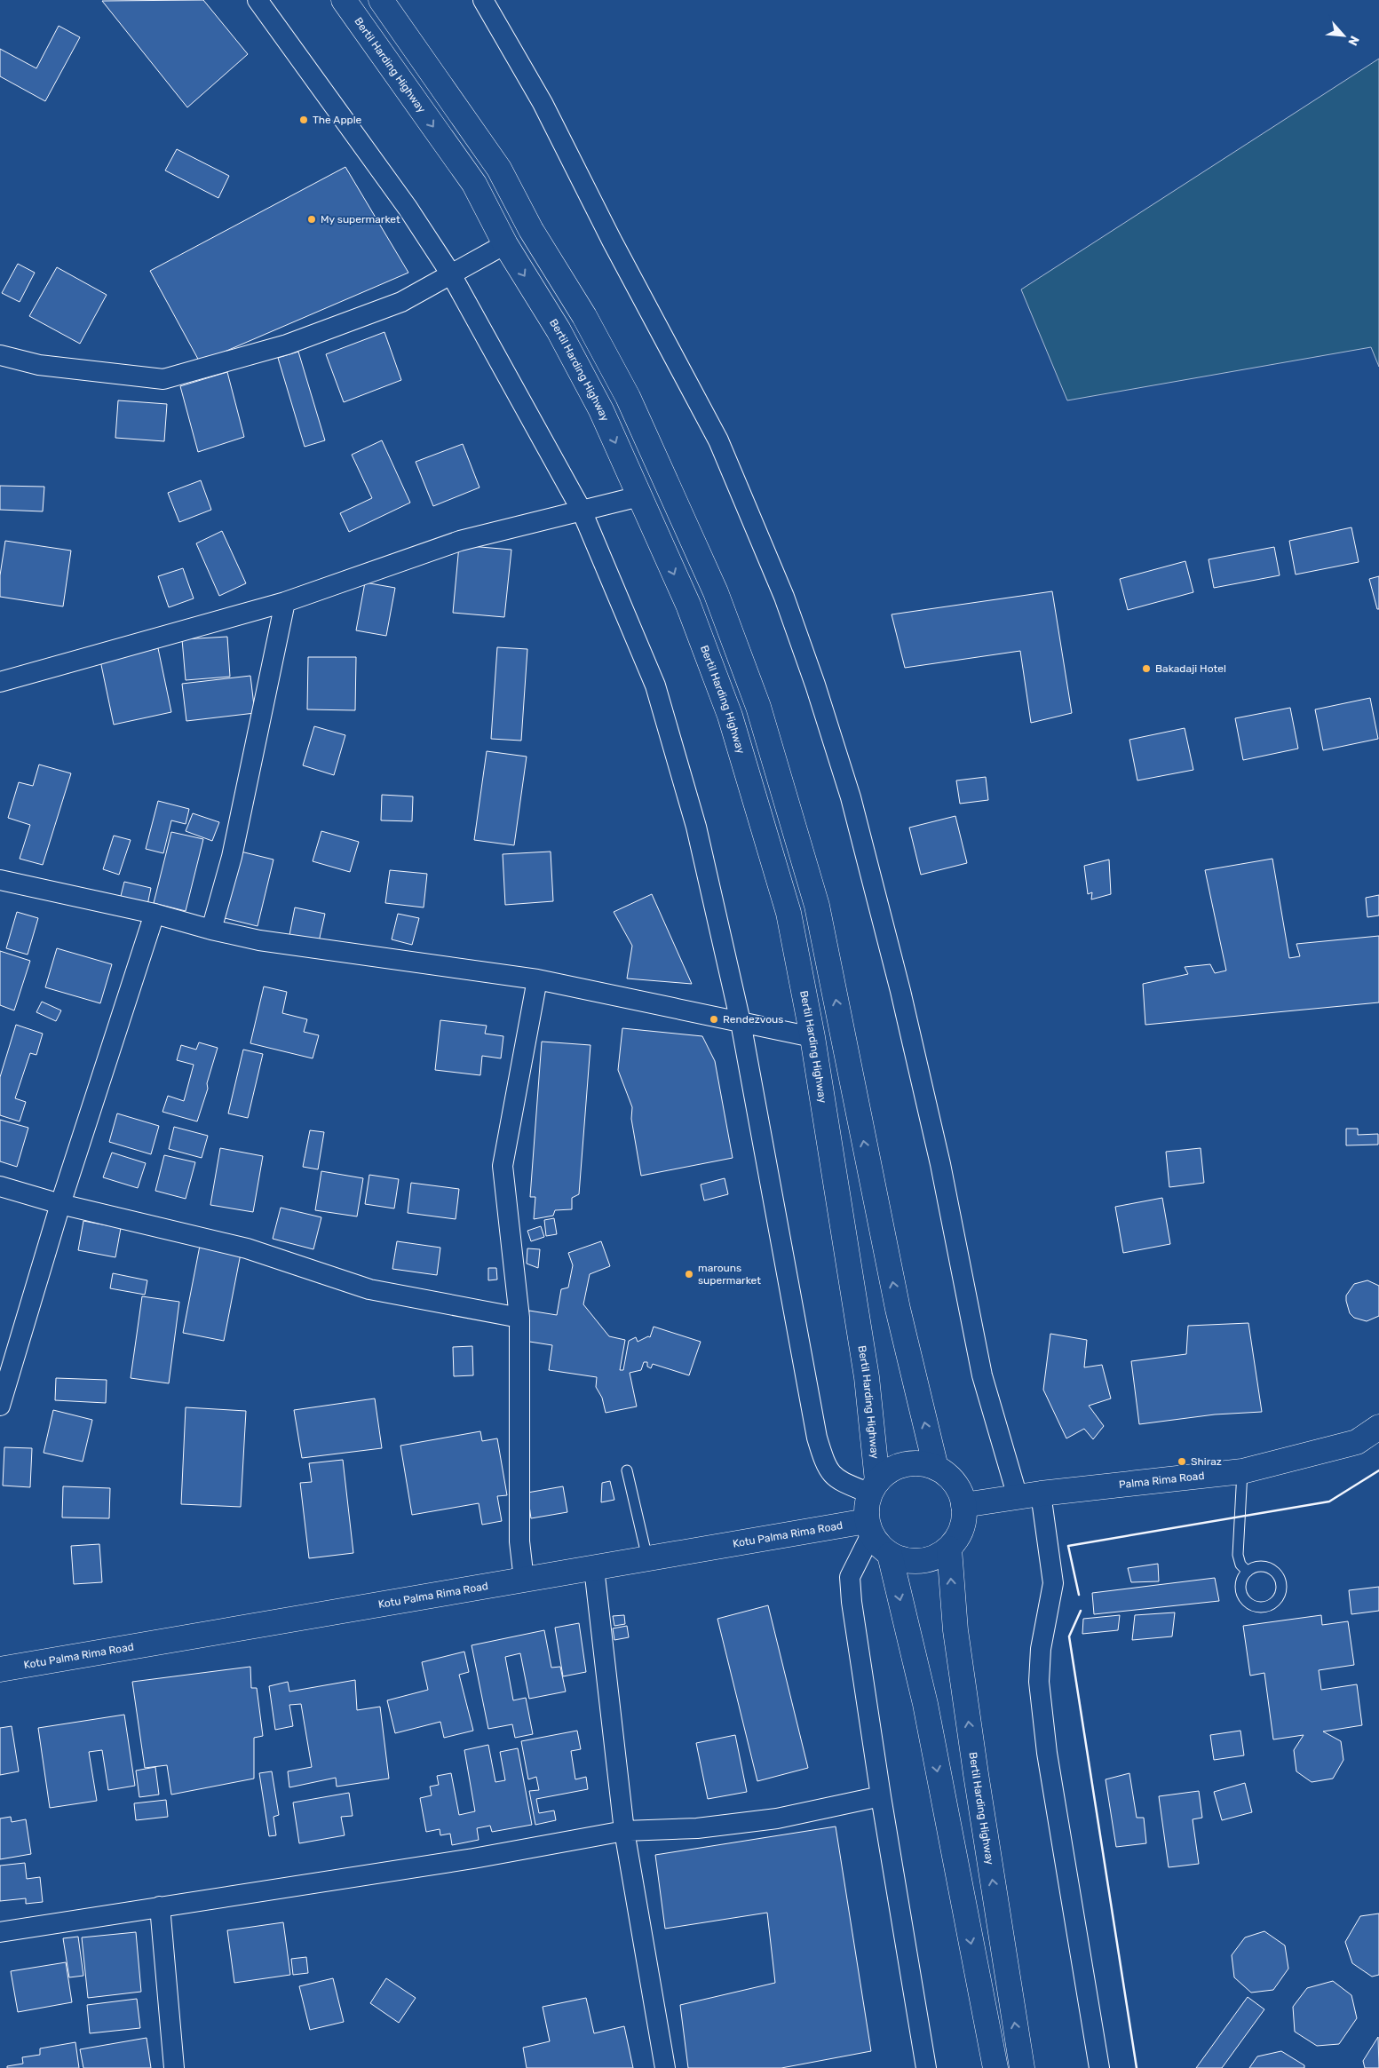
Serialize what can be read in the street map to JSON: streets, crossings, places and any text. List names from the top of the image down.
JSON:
{
  "streets": {
    "main road": ["Bertil Harding Highway", "Palma Rima Road", "Kotu Palma Rima Road"]
  },
  "crossings": [
    ["Bertil Harding Highway", "Palma Rima Road"],
    ["Bertil Harding Highway", "Kotu Palma Rima Road"],
    ["Palma Rima Road", "Kotu Palma Rima Road"]
  ],
  "places": [
    "The Apple",
    "My supermarket",
    "Bakadaji Hotel",
    "Rendezvous",
    "marouns supermarket",
    "Shiraz"
  ],
  "north": "bottom right"
}
